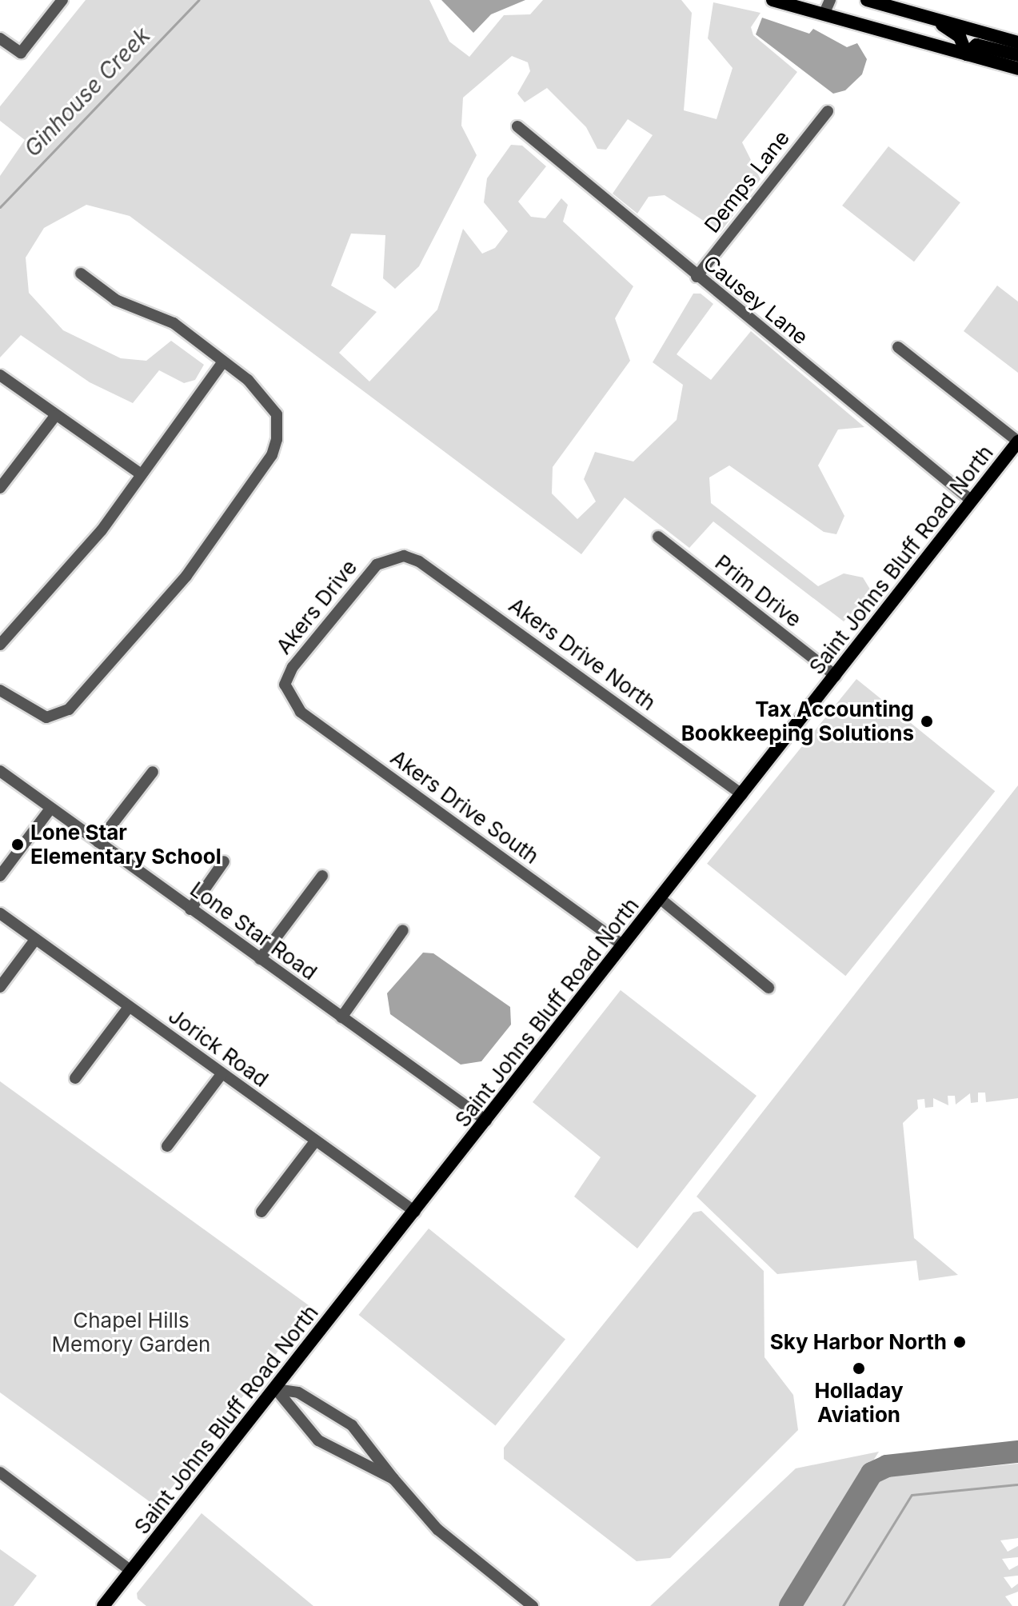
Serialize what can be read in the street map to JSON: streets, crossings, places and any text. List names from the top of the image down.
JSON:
{
  "streets": {
    "main road": ["Saint Johns Bluff Road North"],
    "street": [
      "Demps Lane",
      "Causey Lane",
      "Prim Drive",
      "Akers Drive",
      "Akers Drive North",
      "Akers Drive South",
      "Lone Star Road",
      "Jorick Road"
    ]
  },
  "crossings": [
    ["Demps Lane", "Causey Lane"],
    ["Causey Lane", "Saint Johns Bluff Road North"],
    ["Saint Johns Bluff Road North", "Prim Drive"],
    ["Saint Johns Bluff Road North", "Akers Drive North"],
    ["Saint Johns Bluff Road North", "Akers Drive South"],
    ["Saint Johns Bluff Road North", "Lone Star Road"],
    ["Saint Johns Bluff Road North", "Jorick Road"],
    ["Akers Drive", "Akers Drive North"],
    ["Akers Drive", "Akers Drive South"]
  ],
  "water": ["Ginhouse Creek"],
  "parks": ["Chapel Hills Memory Garden"],
  "places": [
    "Tax Accounting Bookkeeping Solutions",
    "Lone Star Elementary School",
    "Sky Harbor North",
    "Holladay Aviation"
  ]
}
